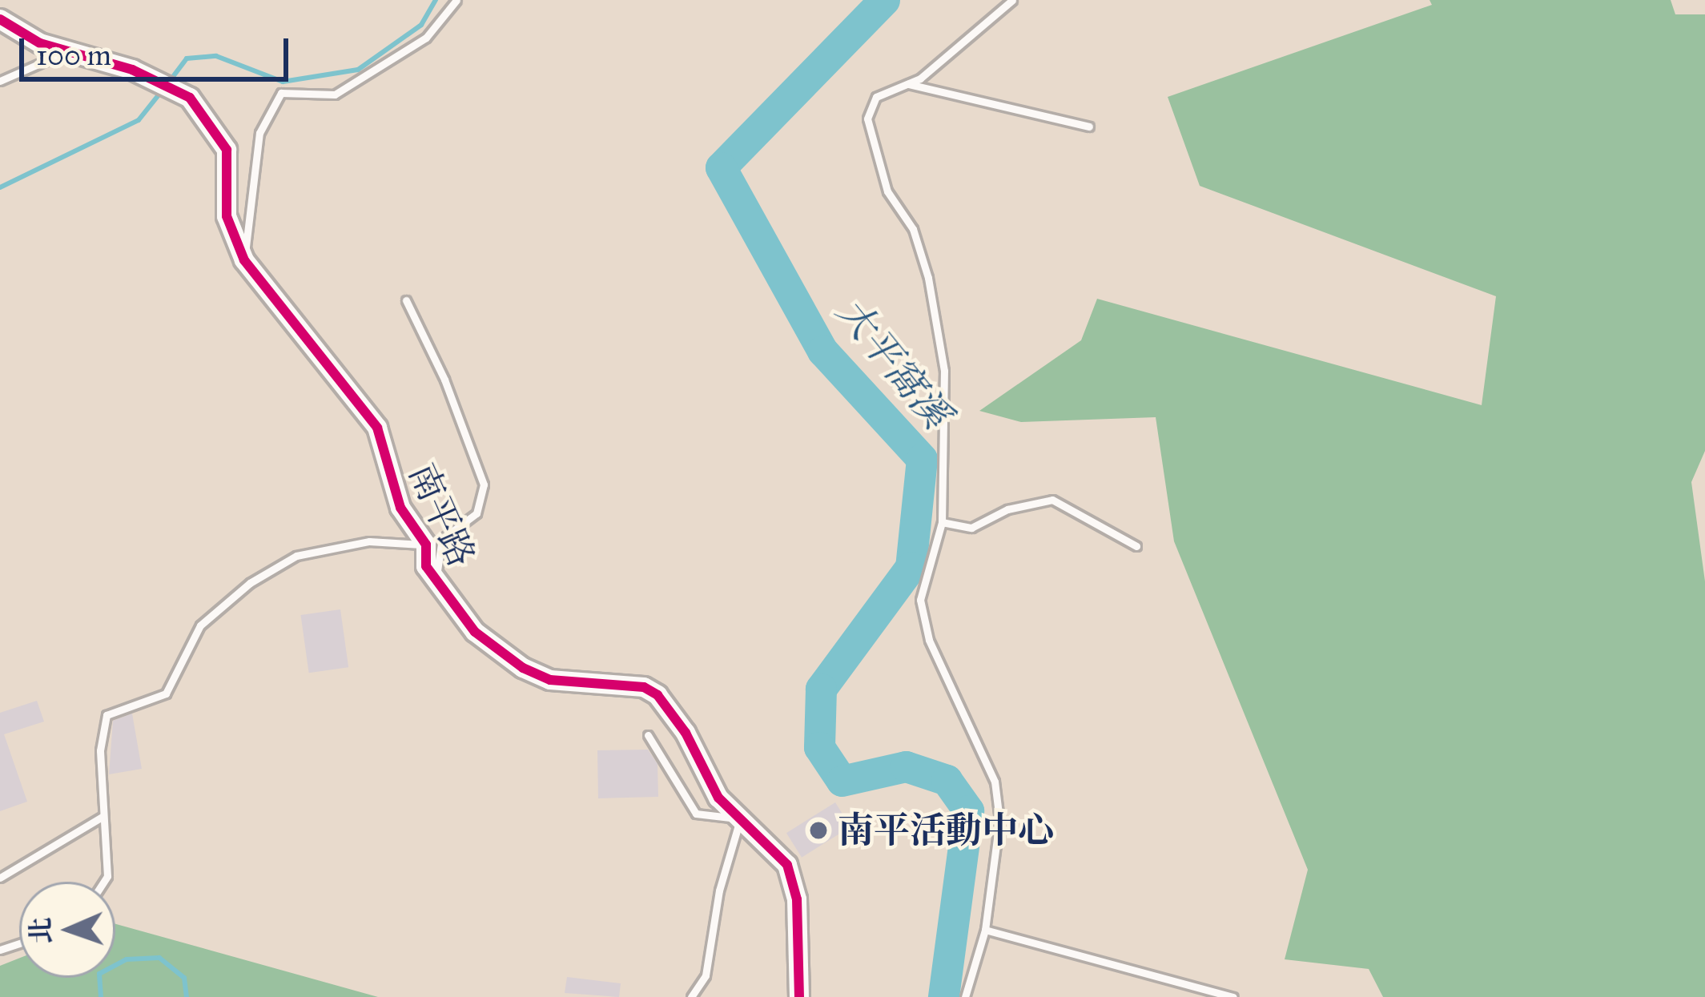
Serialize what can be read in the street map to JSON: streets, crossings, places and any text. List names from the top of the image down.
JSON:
{
  "streets": {
    "street": ["南平路"]
  },
  "water": ["大平窩溪"],
  "places": ["南平活動中心"],
  "scale_bar": "100 m",
  "north": "left"
}
